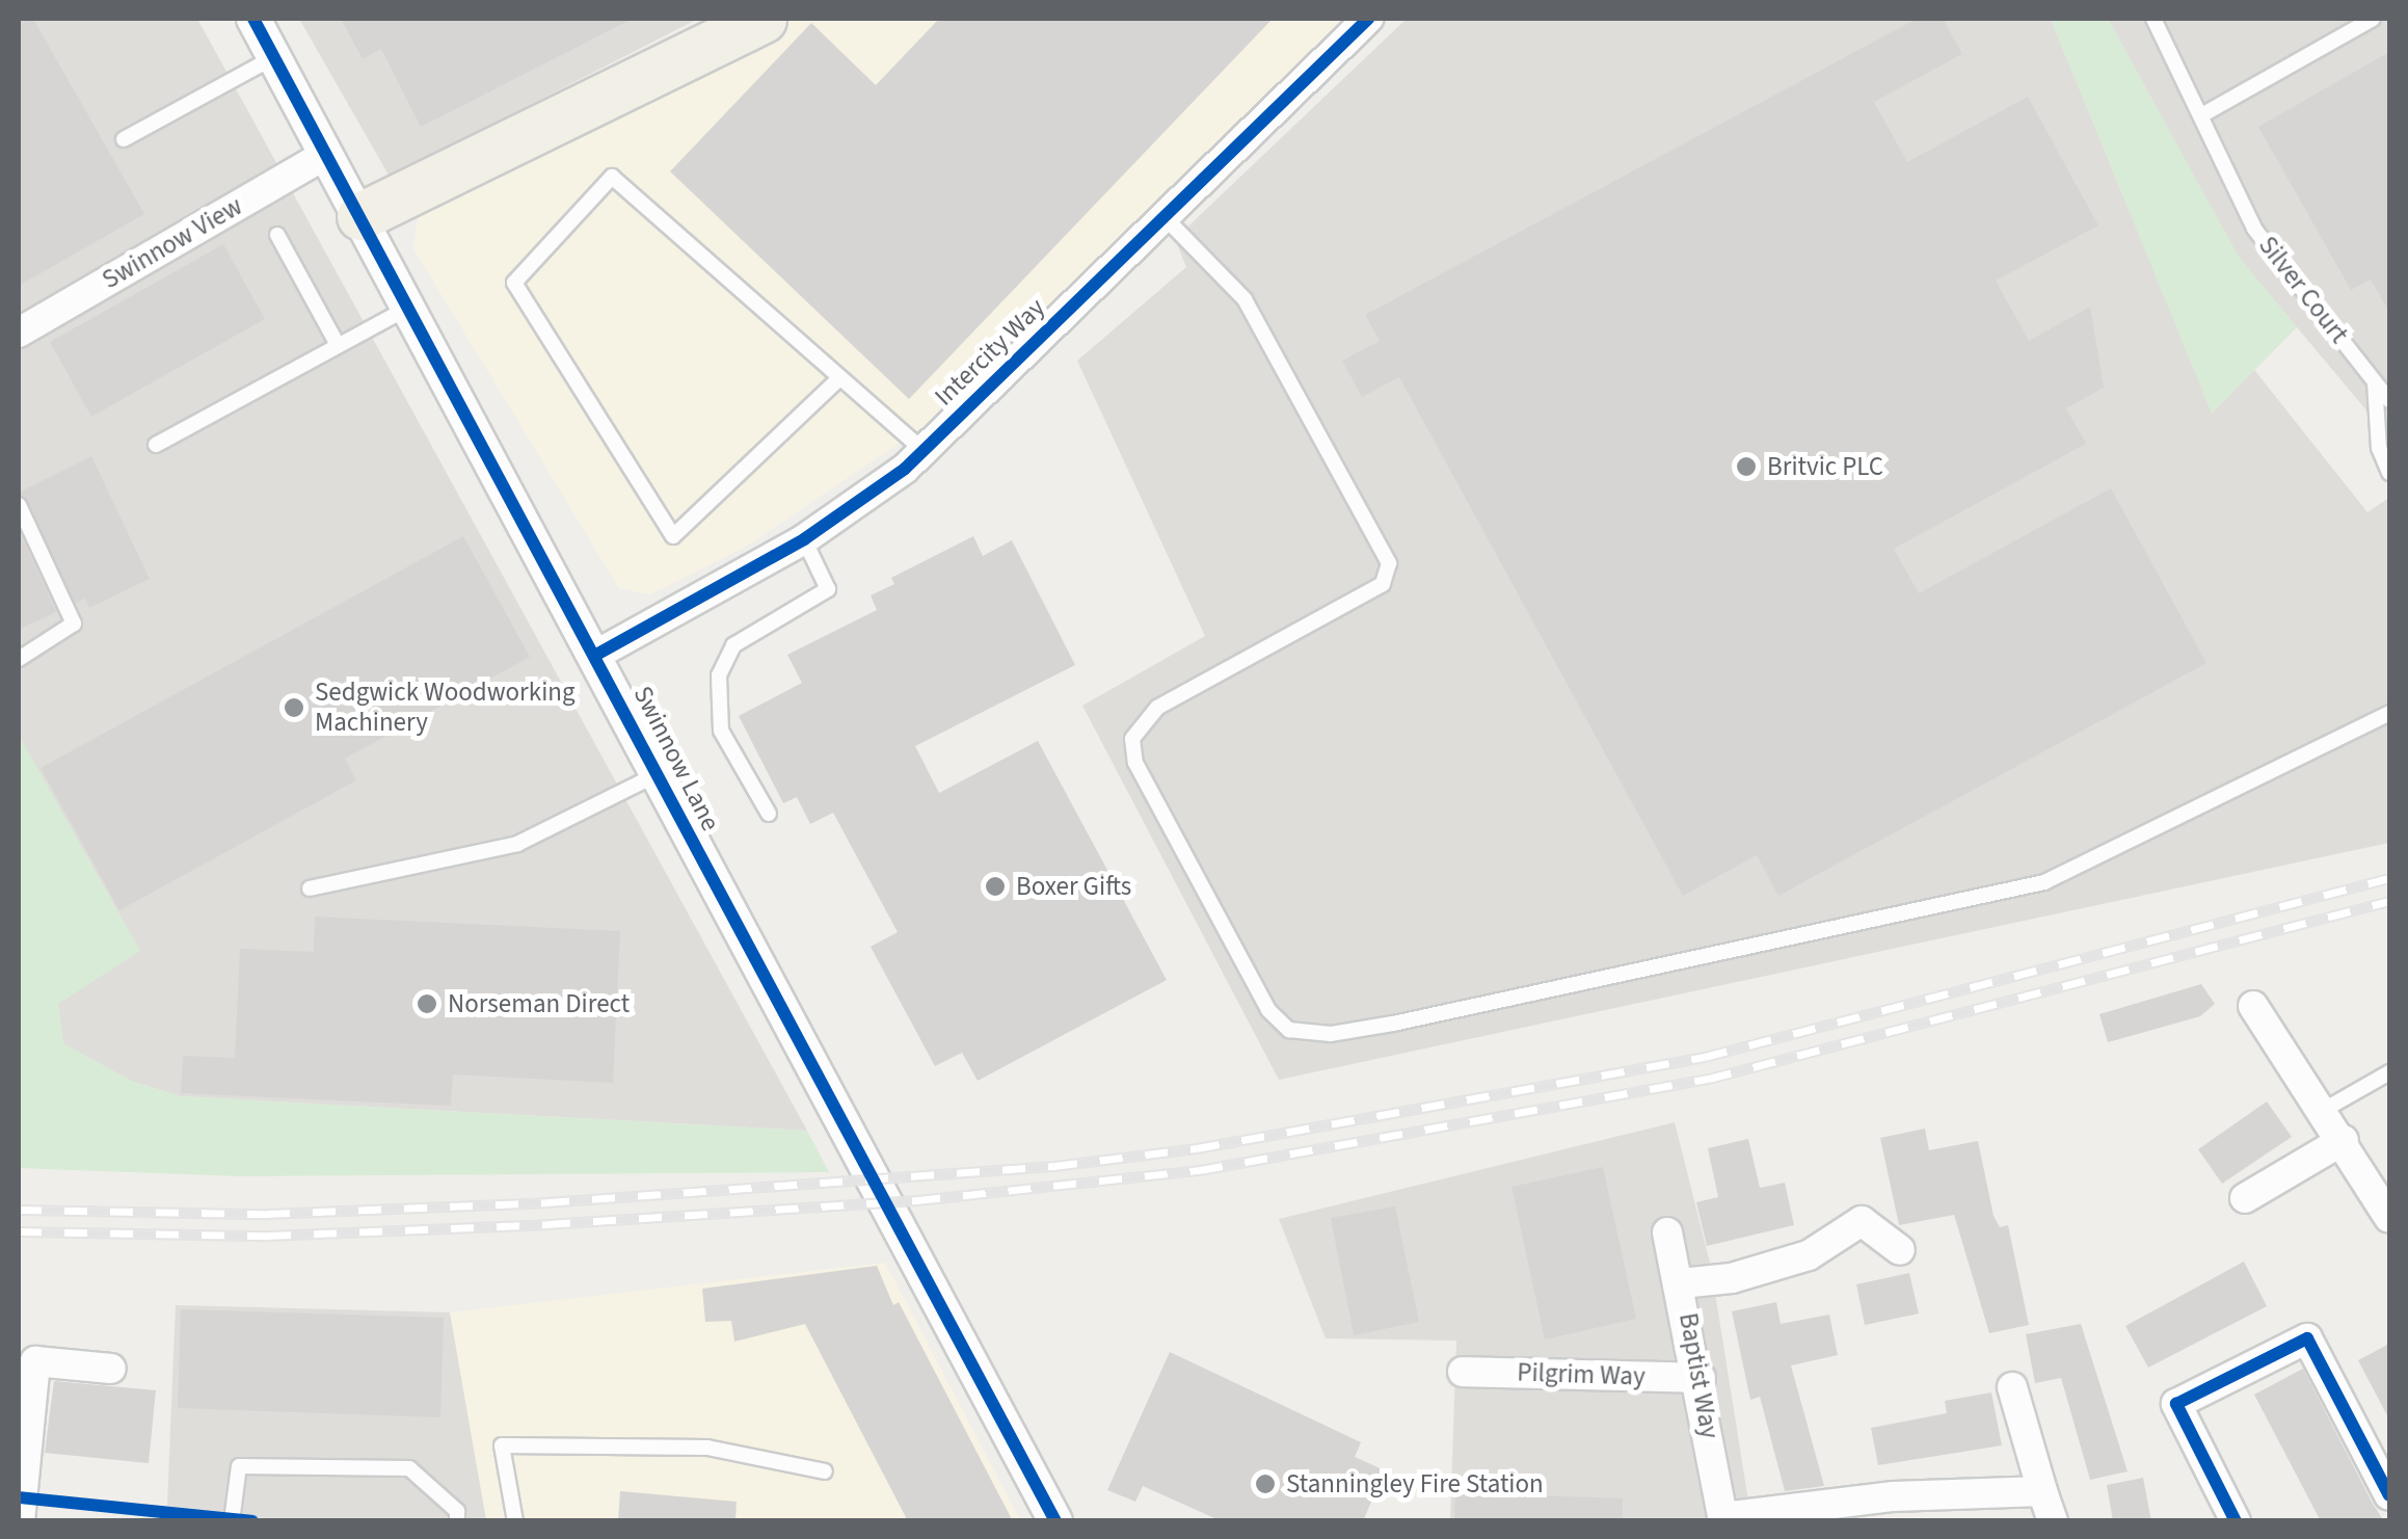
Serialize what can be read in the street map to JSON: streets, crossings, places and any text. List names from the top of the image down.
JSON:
{
  "streets": {
    "street": [
      "Swinnow View",
      "Intercity Way",
      "Swinnow Lane",
      "Pilgrim Way",
      "Baptist Way"
    ],
    "lane": ["Silver Court"]
  },
  "crossings": [
    ["Swinnow View", "Swinnow Lane"],
    ["Intercity Way", "Swinnow Lane"],
    ["Pilgrim Way", "Baptist Way"]
  ],
  "places": [
    "Britvic PLC",
    "Sedgwick Woodworking Machinery",
    "Boxer Gifts",
    "Norseman Direct",
    "Stanningley Fire Station"
  ]
}
